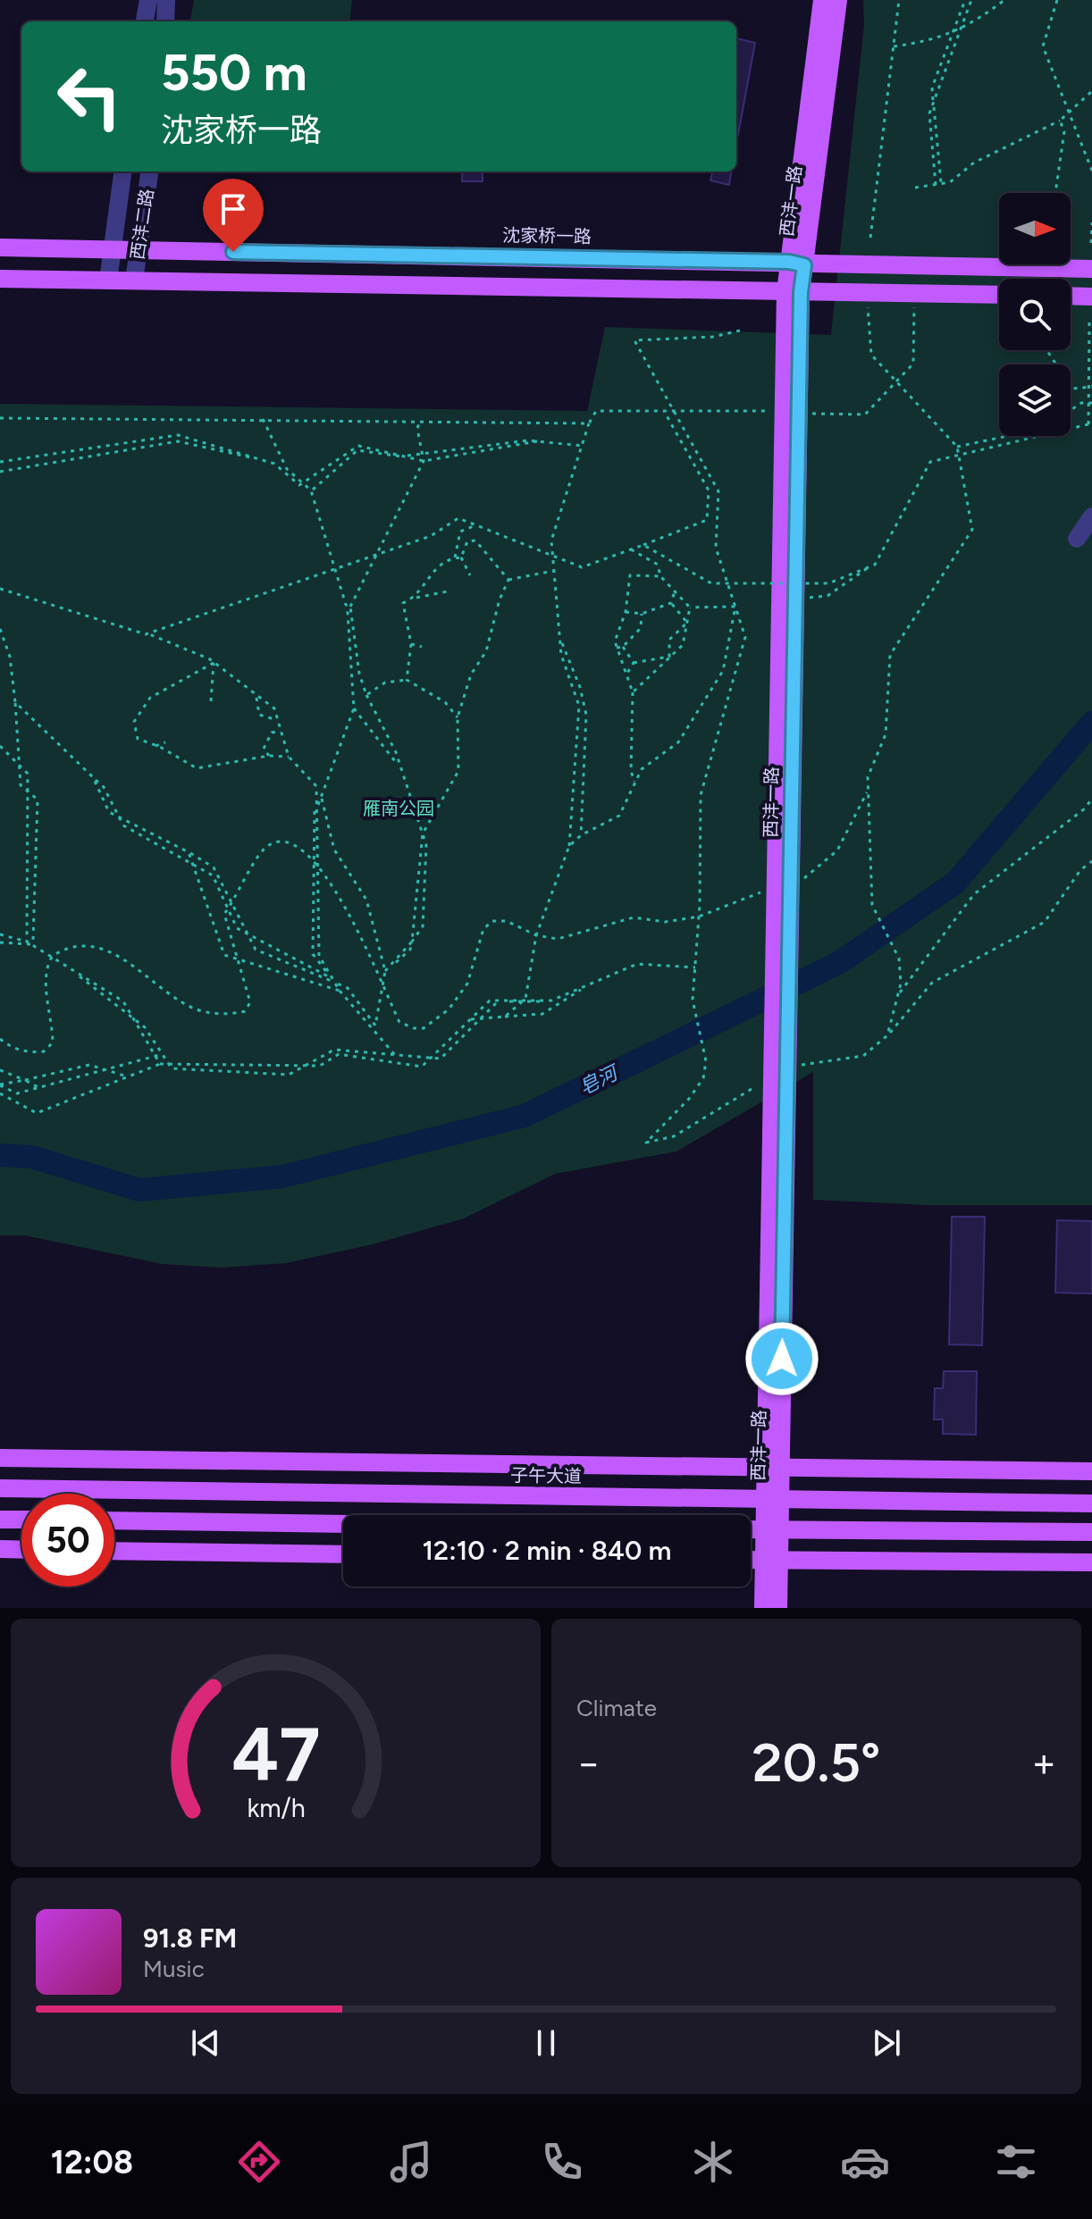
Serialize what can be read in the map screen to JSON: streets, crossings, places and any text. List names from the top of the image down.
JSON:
{
  "streets": {
    "main road": ["西沣一路", "沈家桥一路", "子午大道"],
    "street": ["西沣二路"]
  },
  "crossings": [
    ["西沣一路", "沈家桥一路"],
    ["西沣一路", "子午大道"],
    ["西沣二路", "沈家桥一路"]
  ],
  "water": ["皂河"],
  "parks": ["雁南公园"],
  "north": "right",
  "page": {
    "turn": ["550 m", "沈家桥一路"],
    "limit": "50",
    "trip": "12:10 · 2 min · 840 m",
    "tile": "Climate",
    "heat": ["−", "20.5°", "+"],
    "song": ["91.8 FM", "Music"],
    "tabs": "12:08",
    "gauge": ["47", "km/h"]
  }
}
